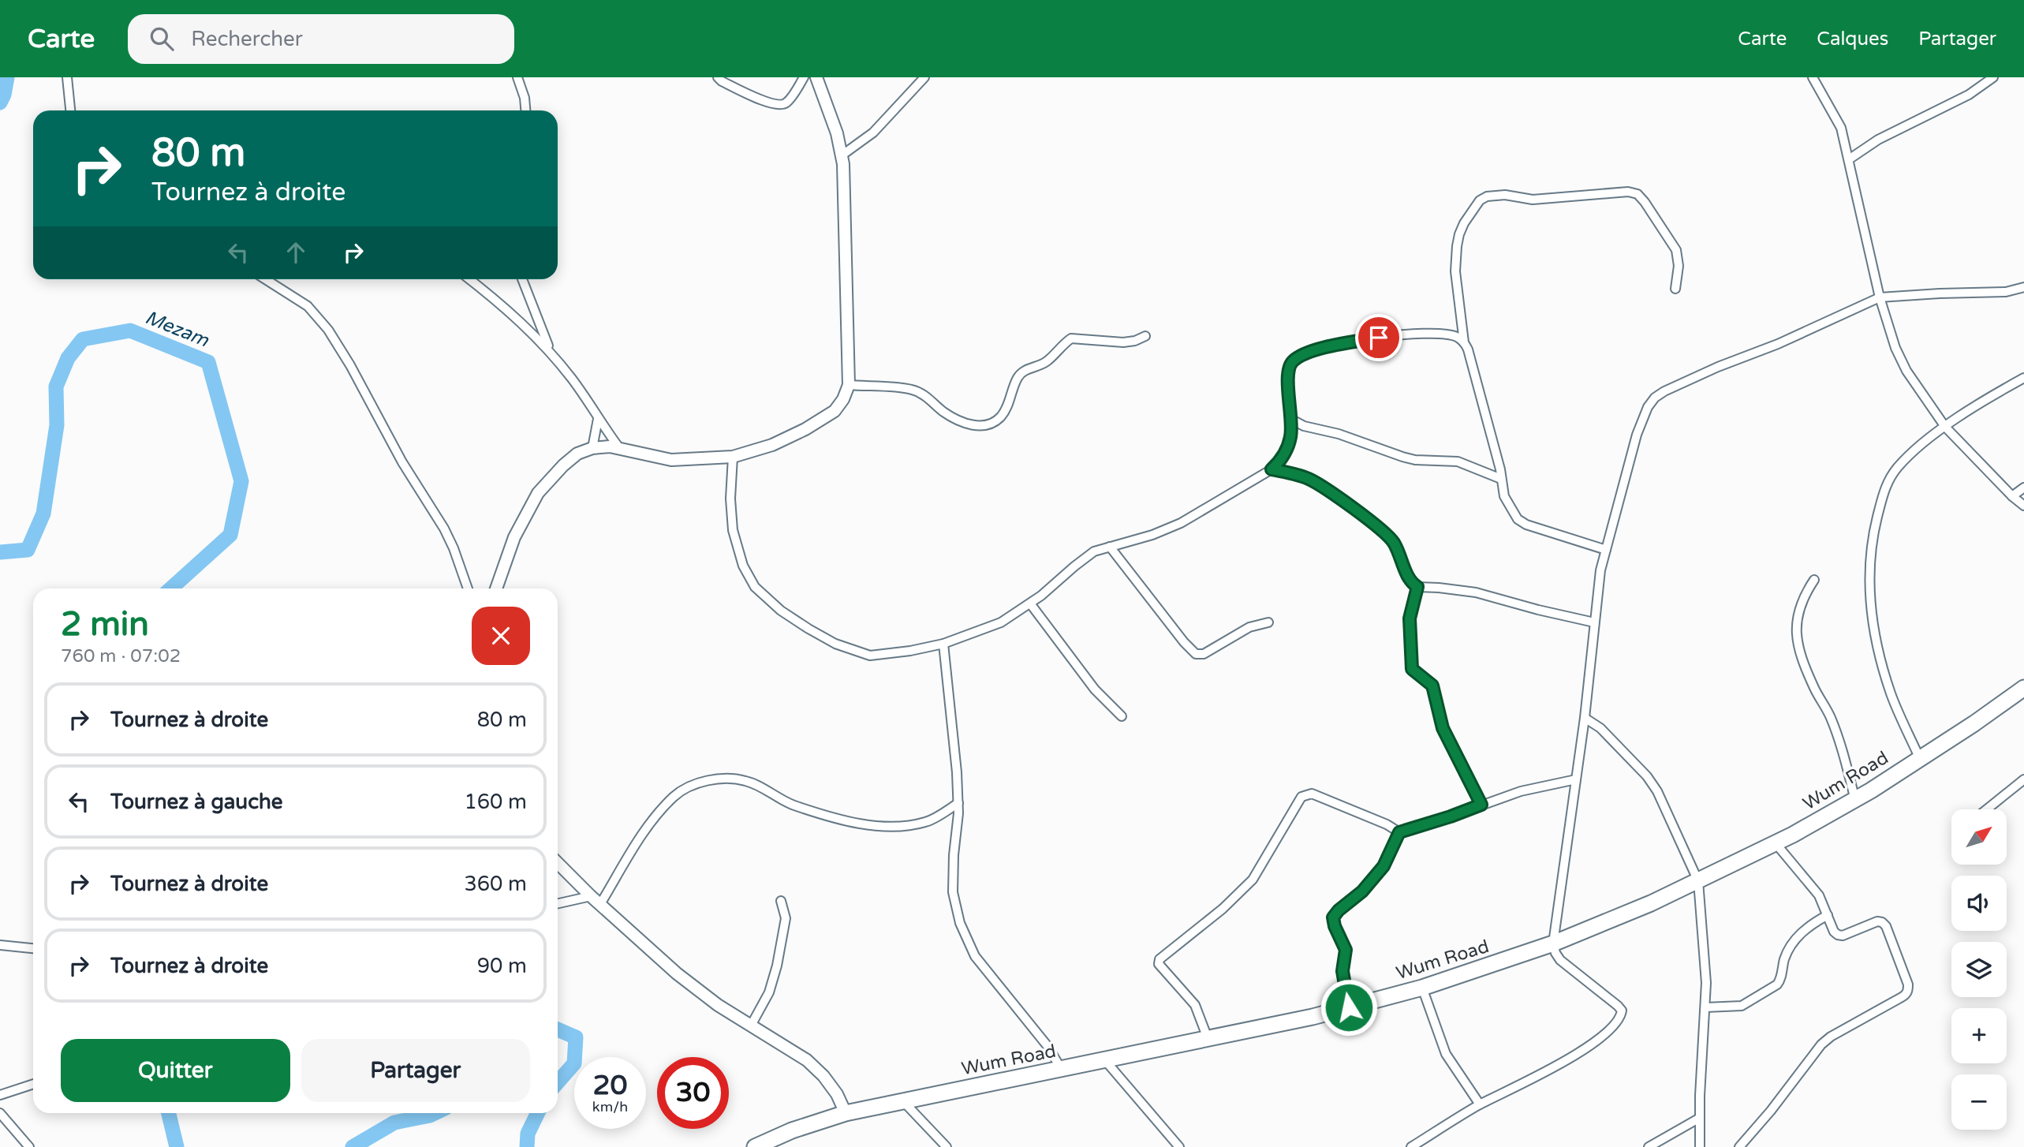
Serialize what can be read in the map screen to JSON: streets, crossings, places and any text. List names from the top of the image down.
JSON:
{
  "streets": {
    "highway": ["Wum Road"]
  },
  "water": ["Mezam"],
  "north": "top right",
  "page": {
    "header": "Carte",
    "search": "Rechercher",
    "nav": ["Carte", "Calques", "Partager"],
    "turn": ["80 m", "Tournez à droite"],
    "heading": ["2 min", "760 m · 07:02"],
    "list": [
      {
        "name": "Tournez à droite",
        "value": "80 m"
      },
      {
        "name": "Tournez à gauche",
        "value": "160 m"
      },
      {
        "name": "Tournez à droite",
        "value": "360 m"
      },
      {
        "name": "Tournez à droite",
        "value": "90 m"
      }
    ],
    "map_buttons": ["+", "−"],
    "buttons": ["Quitter", "Partager"],
    "speed": "20 km/h",
    "limit": "30"
  }
}
